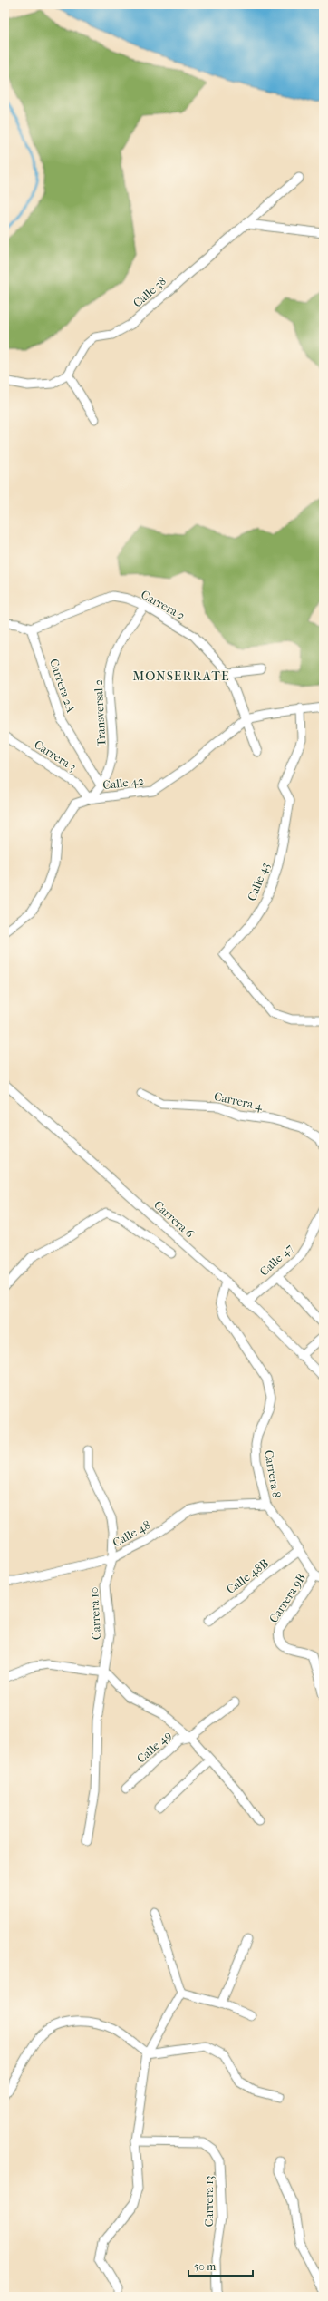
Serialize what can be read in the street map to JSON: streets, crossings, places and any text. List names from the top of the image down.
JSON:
{
  "streets": {
    "street": [
      "Calle 38",
      "Carrera 2",
      "Carrera 2A",
      "Transversal 2",
      "Carrera 3",
      "Calle 42",
      "Calle 43",
      "Carrera 4",
      "Carrera 6",
      "Calle 47",
      "Carrera 8",
      "Calle 48",
      "Calle 48B",
      "Carrera 9B",
      "Carrera 10",
      "Calle 49",
      "Carrera 13"
    ]
  },
  "crossings": [
    ["Carrera 2", "Carrera 2A"],
    ["Carrera 2", "Transversal 2"],
    ["Carrera 2", "Calle 42"],
    ["Carrera 2A", "Transversal 2"],
    ["Transversal 2", "Carrera 3"],
    ["Transversal 2", "Calle 42"],
    ["Carrera 3", "Calle 42"],
    ["Carrera 6", "Calle 47"],
    ["Carrera 6", "Carrera 8"],
    ["Carrera 8", "Calle 48"],
    ["Carrera 8", "Calle 48B"],
    ["Carrera 8", "Carrera 9B"],
    ["Calle 48", "Carrera 10"]
  ],
  "districts": ["MONSERRATE"],
  "scale_bar": "50 m"
}
